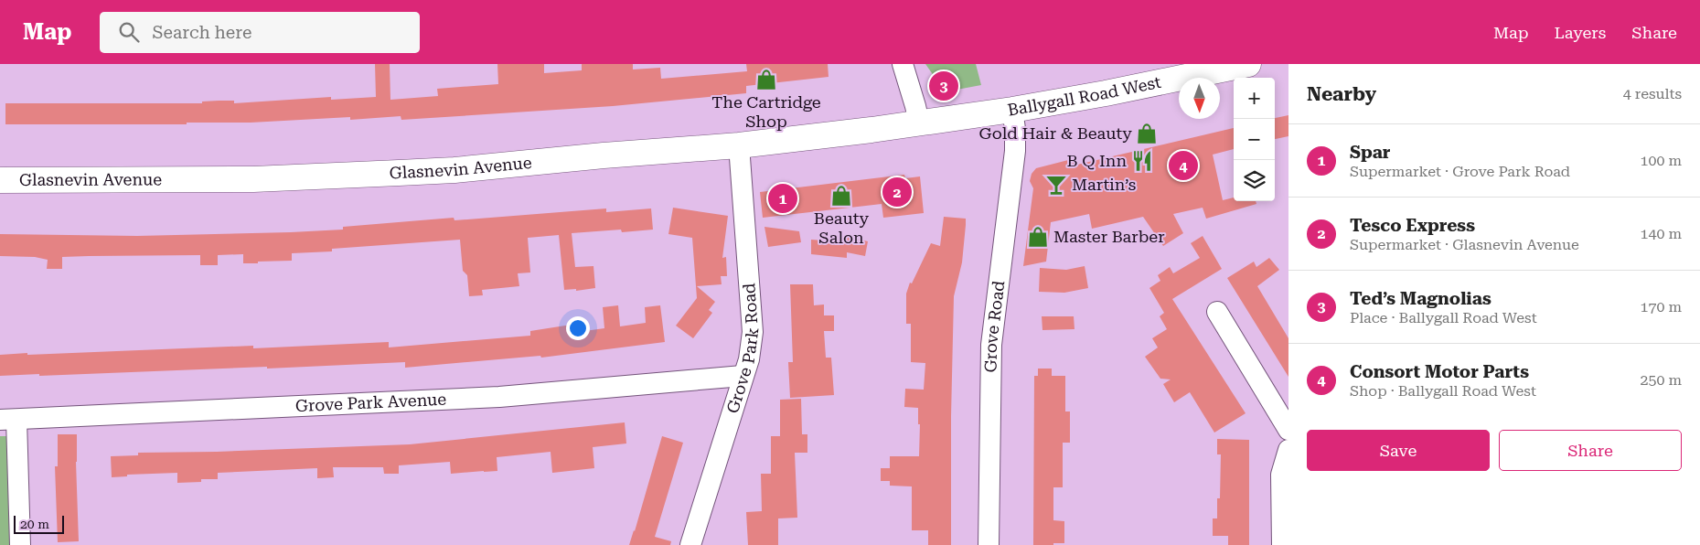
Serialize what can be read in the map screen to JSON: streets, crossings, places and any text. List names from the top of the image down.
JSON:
{
  "streets": {
    "main road": ["Ballygall Road West", "Glasnevin Avenue"],
    "street": ["Grove Road", "Grove Park Road", "Grove Park Avenue"]
  },
  "crossings": [
    ["Ballygall Road West", "Glasnevin Avenue"],
    ["Ballygall Road West", "Grove Road"],
    ["Glasnevin Avenue", "Grove Park Road"],
    ["Grove Park Road", "Grove Park Avenue"]
  ],
  "places": {
    "shop": [
      "The Cartridge Shop",
      "Gold Hair & Beauty",
      "Beauty Salon",
      "Master Barber"
    ],
    "restaurant": ["B Q Inn"],
    "bar": ["Martin’s"]
  },
  "scale_bar": "20 m",
  "north": "bottom",
  "page": {
    "header": "Map",
    "search": "Search here",
    "nav": ["Map", "Layers", "Share"],
    "heading": ["Nearby", "4 results"],
    "pins": [
      "3",
      "4",
      "2",
      "1"
    ],
    "map_buttons": ["+", "−"],
    "list": [
      {
        "mark": "1",
        "name": "Spar",
        "note": "Supermarket · Grove Park Road",
        "value": "100 m"
      },
      {
        "mark": "2",
        "name": "Tesco Express",
        "note": "Supermarket · Glasnevin Avenue",
        "value": "140 m"
      },
      {
        "mark": "3",
        "name": "Ted’s Magnolias",
        "note": "Place · Ballygall Road West",
        "value": "170 m"
      },
      {
        "mark": "4",
        "name": "Consort Motor Parts",
        "note": "Shop · Ballygall Road West",
        "value": "250 m"
      }
    ],
    "buttons": ["Save", "Share"],
    "scale": "20 m"
  }
}
